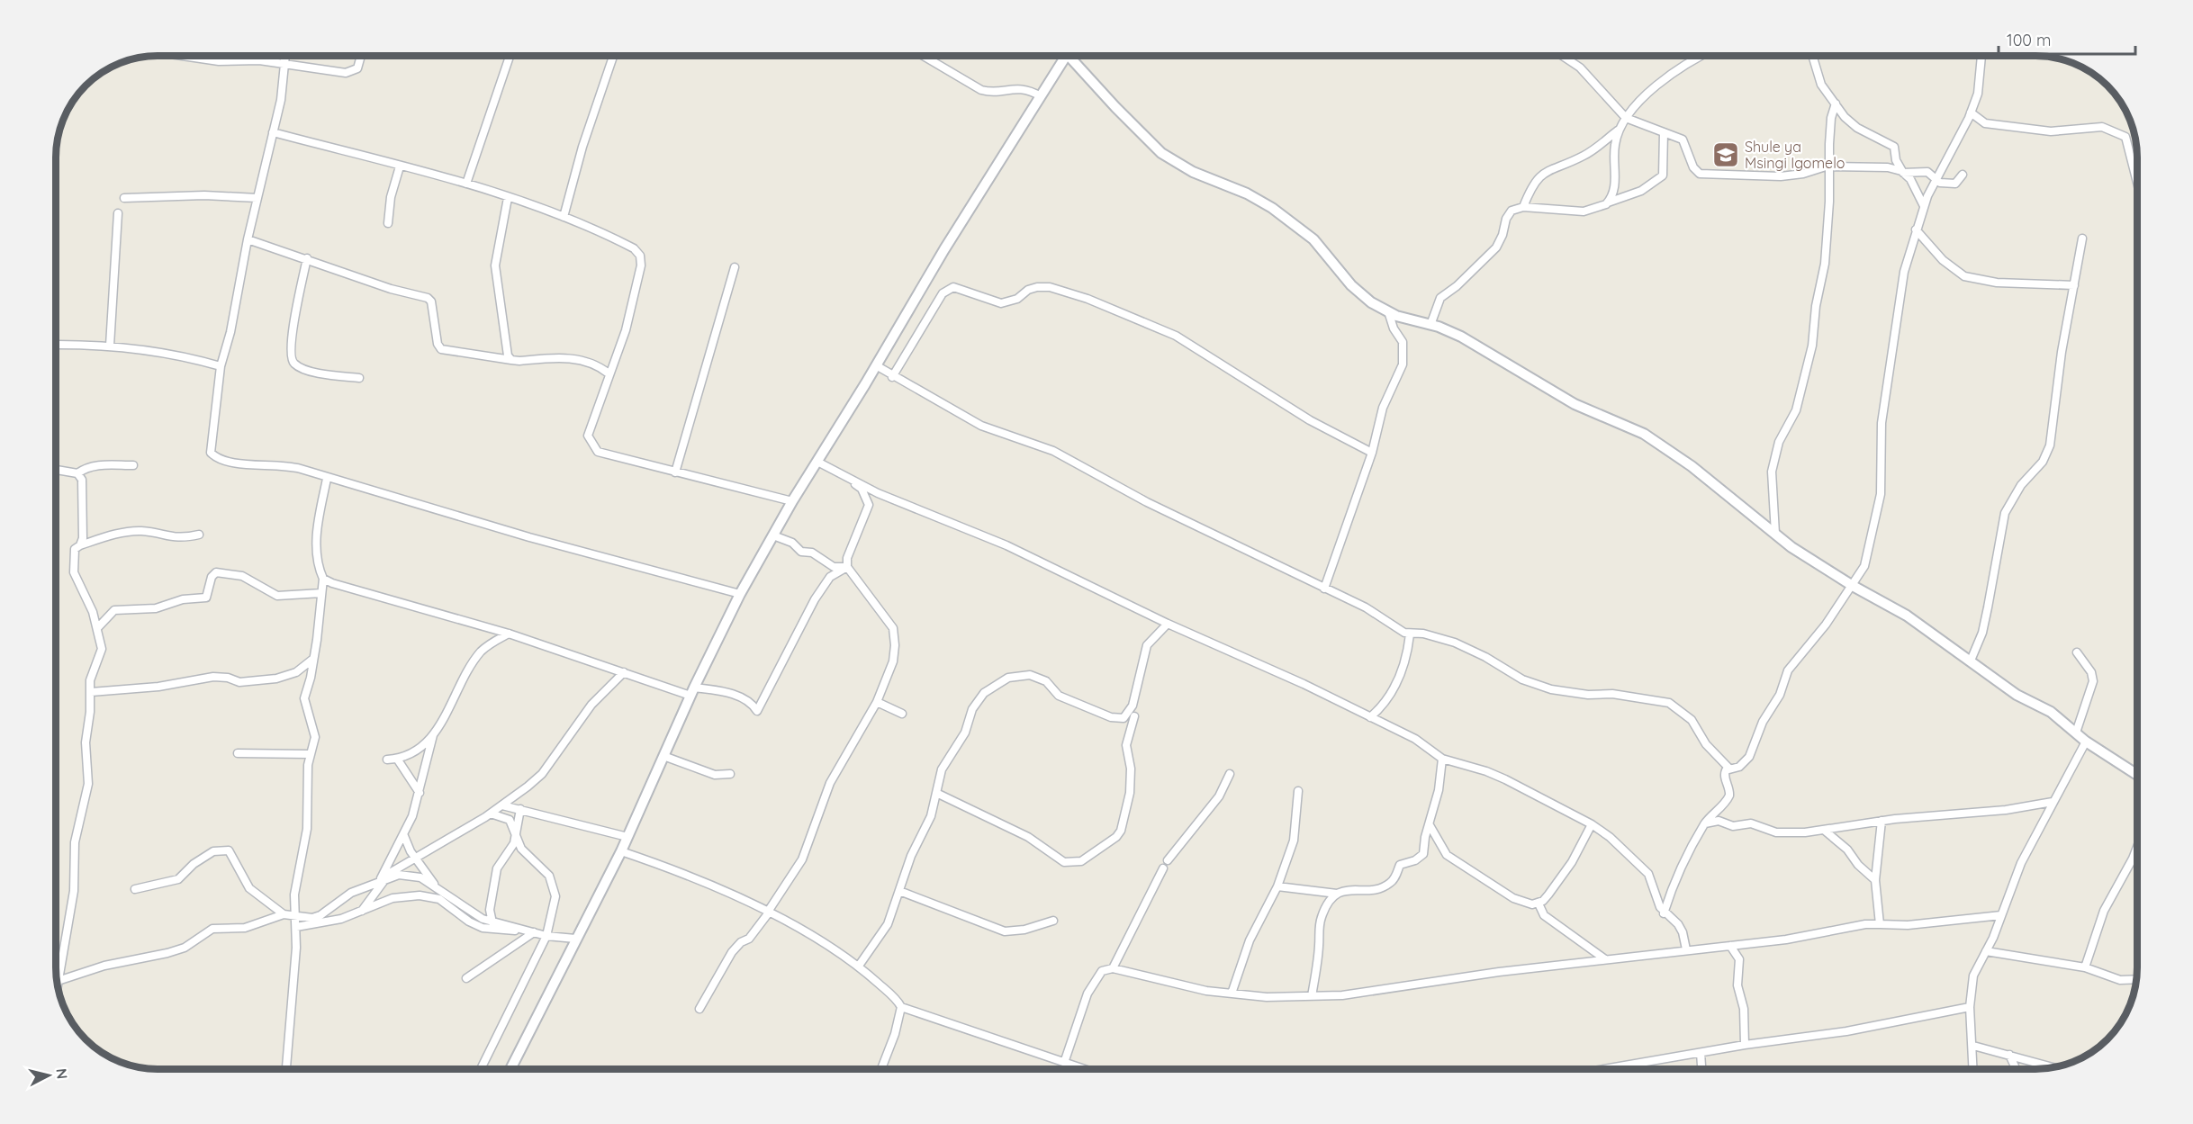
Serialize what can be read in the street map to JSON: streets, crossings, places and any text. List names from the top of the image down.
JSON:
{
  "places": {
    "school or university": ["Shule ya Msingi Igomelo"]
  },
  "scale_bar": "100 m",
  "north": "right"
}
